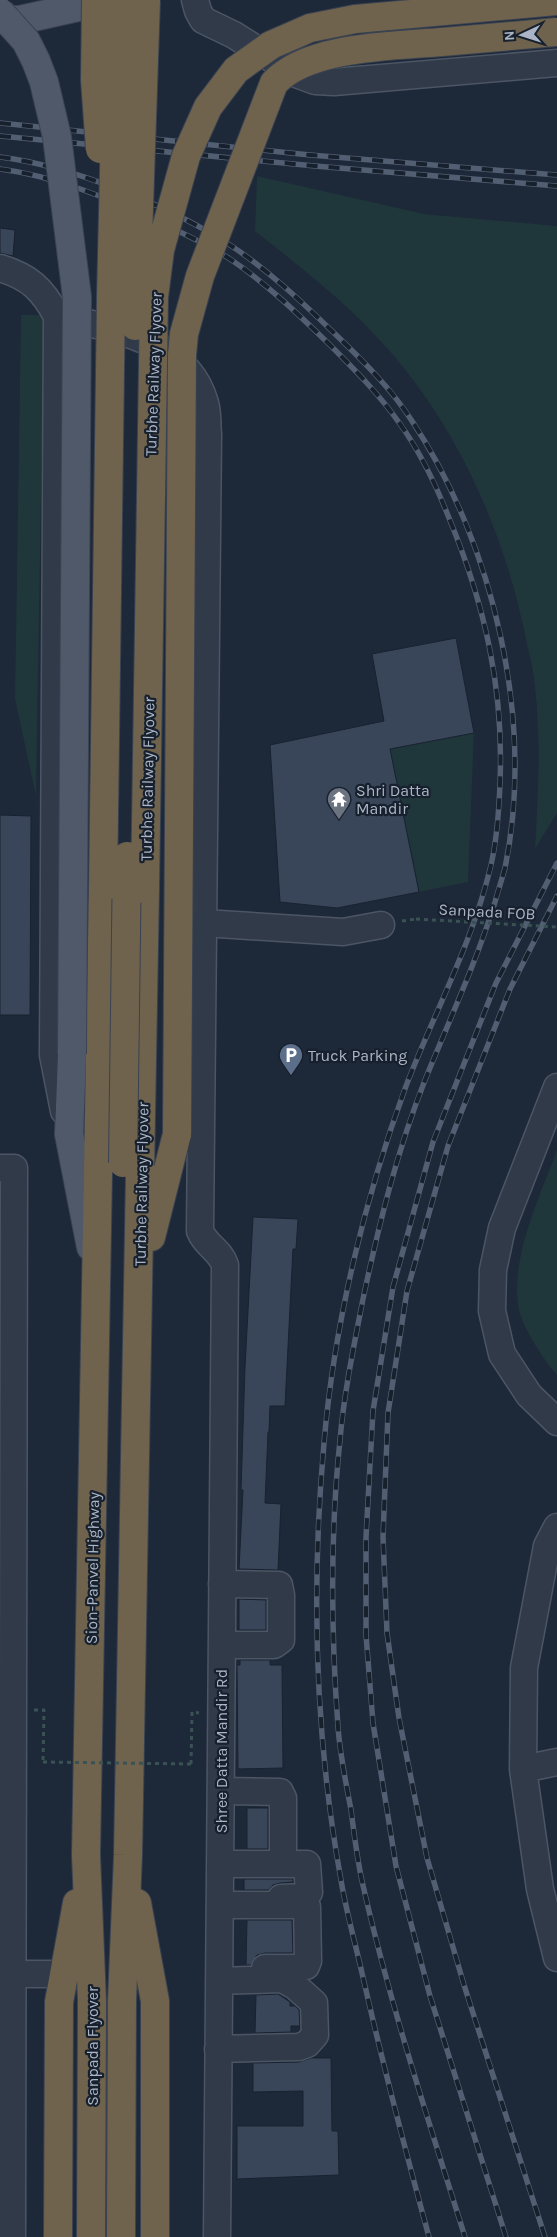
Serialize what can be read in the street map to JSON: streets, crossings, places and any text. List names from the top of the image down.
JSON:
{
  "streets": {
    "highway": ["Turbhe Railway Flyover", "Sion-Panvel Highway", "Sanpada Flyover"],
    "street": ["Shree Datta Mandir Rd"],
    "path": ["Sanpada FOB"]
  },
  "crossings": [
    ["Sion-Panvel Highway", "Sanpada Flyover"]
  ],
  "places": {
    "temple": ["Shri Datta Mandir"],
    "parking": ["Truck Parking"]
  },
  "north": "left"
}
